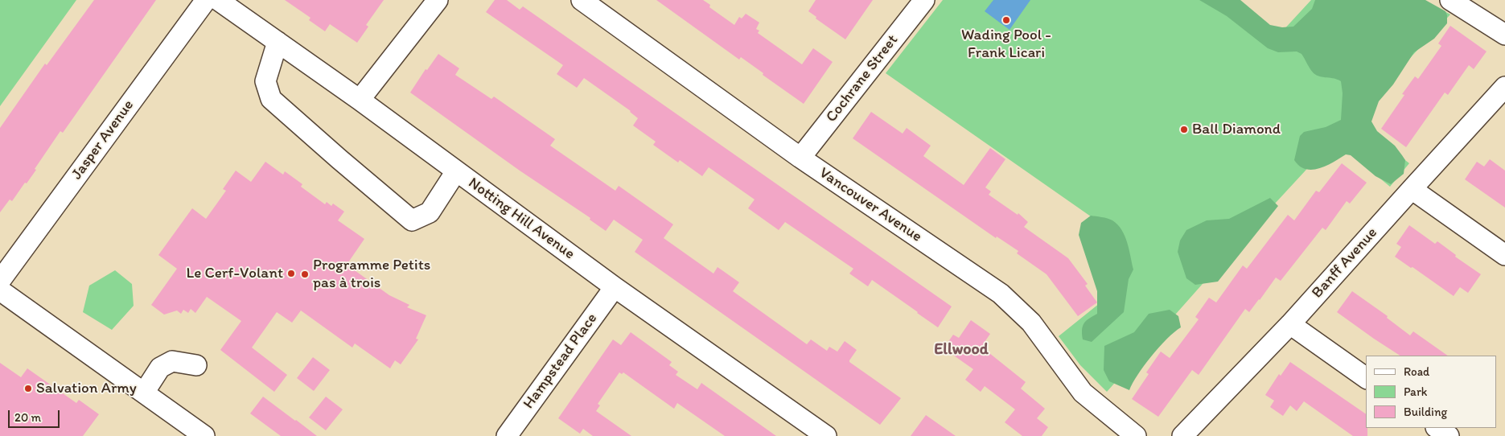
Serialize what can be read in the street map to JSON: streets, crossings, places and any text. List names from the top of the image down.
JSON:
{
  "streets": {
    "street": [
      "Cochrane Street",
      "Jasper Avenue",
      "Vancouver Avenue",
      "Notting Hill Avenue",
      "Banff Avenue",
      "Hampstead Place"
    ]
  },
  "crossings": [
    ["Cochrane Street", "Vancouver Avenue"],
    ["Notting Hill Avenue", "Hampstead Place"]
  ],
  "districts": ["Ellwood"],
  "places": [
    "Wading Pool - Frank Licari",
    "Ball Diamond",
    "Le Cerf-Volant",
    "Programme Petits pas à trois",
    "Salvation Army"
  ],
  "legend": ["Road", "Park", "Building"],
  "scale_bar": "20 m"
}
